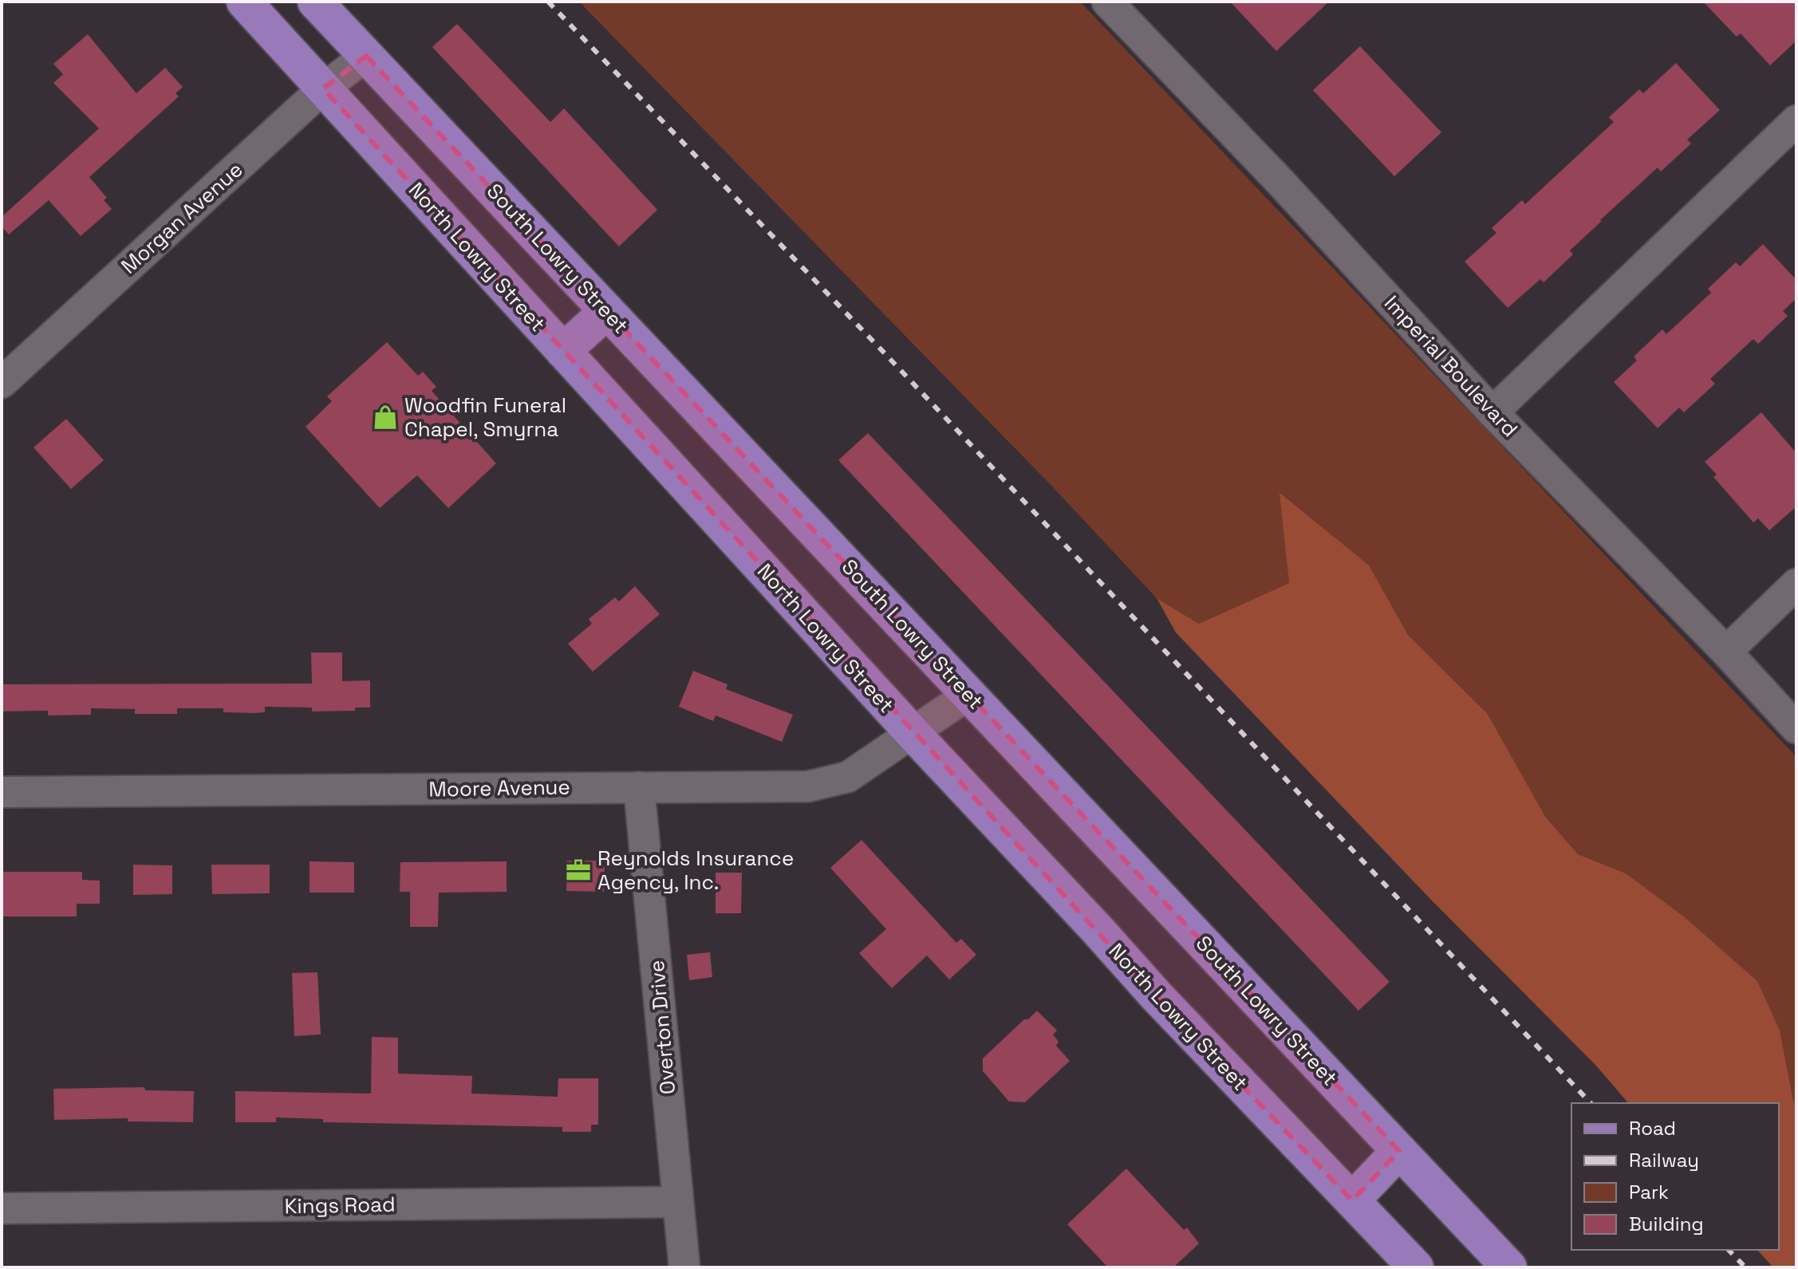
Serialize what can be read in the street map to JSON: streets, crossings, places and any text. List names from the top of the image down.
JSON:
{
  "streets": {
    "main road": ["North Lowry Street", "South Lowry Street"],
    "street": [
      "Morgan Avenue",
      "Imperial Boulevard",
      "Moore Avenue",
      "Overton Drive",
      "Kings Road"
    ]
  },
  "crossings": [
    ["Morgan Avenue", "North Lowry Street"],
    ["Morgan Avenue", "South Lowry Street"],
    ["North Lowry Street", "Moore Avenue"],
    ["South Lowry Street", "Moore Avenue"],
    ["Moore Avenue", "Overton Drive"],
    ["Overton Drive", "Kings Road"]
  ],
  "places": {
    "shop": ["Woodfin Funeral Chapel, Smyrna"],
    "office": ["Reynolds Insurance Agency, Inc."]
  },
  "legend": [
    "Road",
    "Railway",
    "Park",
    "Building"
  ]
}
